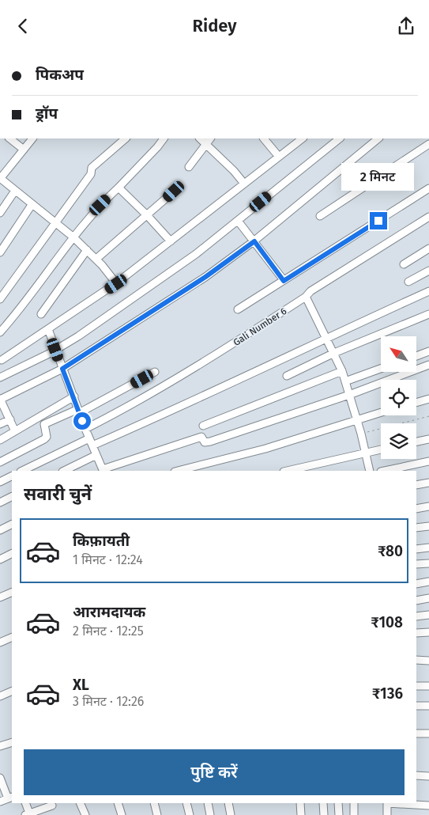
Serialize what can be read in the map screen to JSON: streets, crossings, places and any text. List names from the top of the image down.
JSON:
{
  "streets": {
    "street": ["Gali Number 6"]
  },
  "north": "top left",
  "page": {
    "header": "Ridey",
    "banner": ["पिकअप", "ड्रॉप"],
    "bubble": "2 मिनट",
    "heading": "सवारी चुनें",
    "list": [
      {
        "name": "किफ़ायती",
        "note": "1 मिनट · 12:24",
        "value": "₹80"
      },
      {
        "name": "आरामदायक",
        "note": "2 मिनट · 12:25",
        "value": "₹108"
      },
      {
        "name": "XL",
        "note": "3 मिनट · 12:26",
        "value": "₹136"
      }
    ],
    "buttons": "पुष्टि करें"
  }
}
